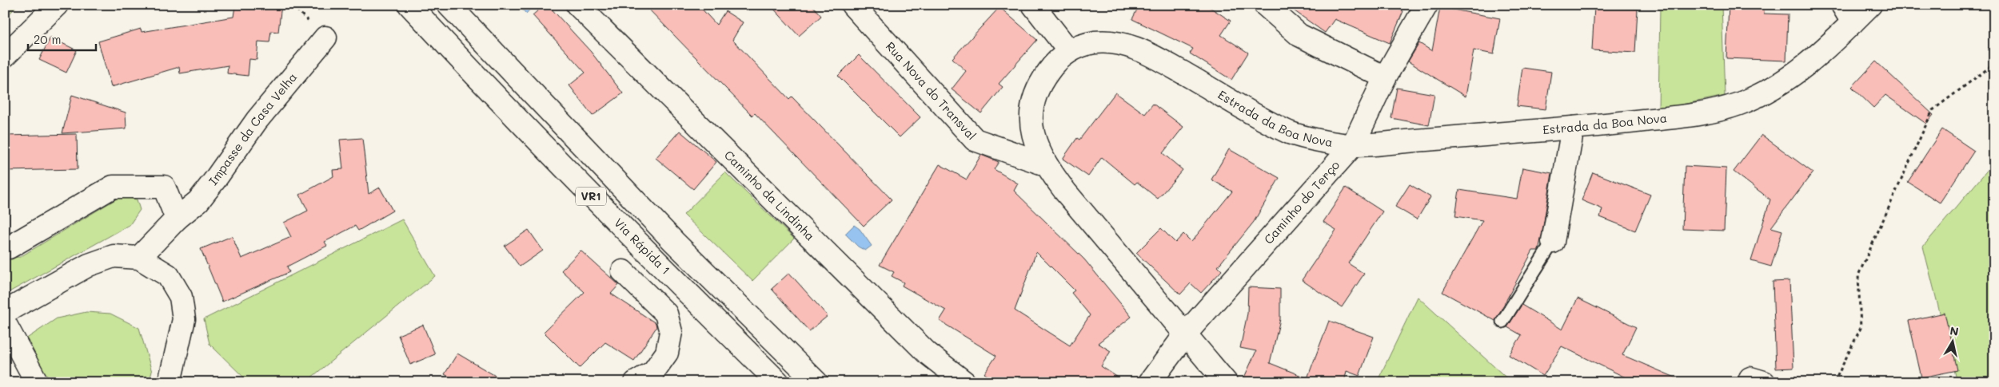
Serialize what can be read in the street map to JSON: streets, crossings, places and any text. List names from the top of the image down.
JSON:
{
  "streets": {
    "main road": [
      "Rua Nova do Transval",
      "Estrada da Boa Nova",
      "Impasse da Casa Velha",
      "Caminho da Lindinha",
      "VR1",
      "Caminho do Terço",
      "Via Rápida 1"
    ]
  },
  "crossings": [
    ["Rua Nova do Transval", "Estrada da Boa Nova"],
    ["Estrada da Boa Nova", "Caminho do Terço"]
  ],
  "scale_bar": "20 m",
  "north": "top"
}
